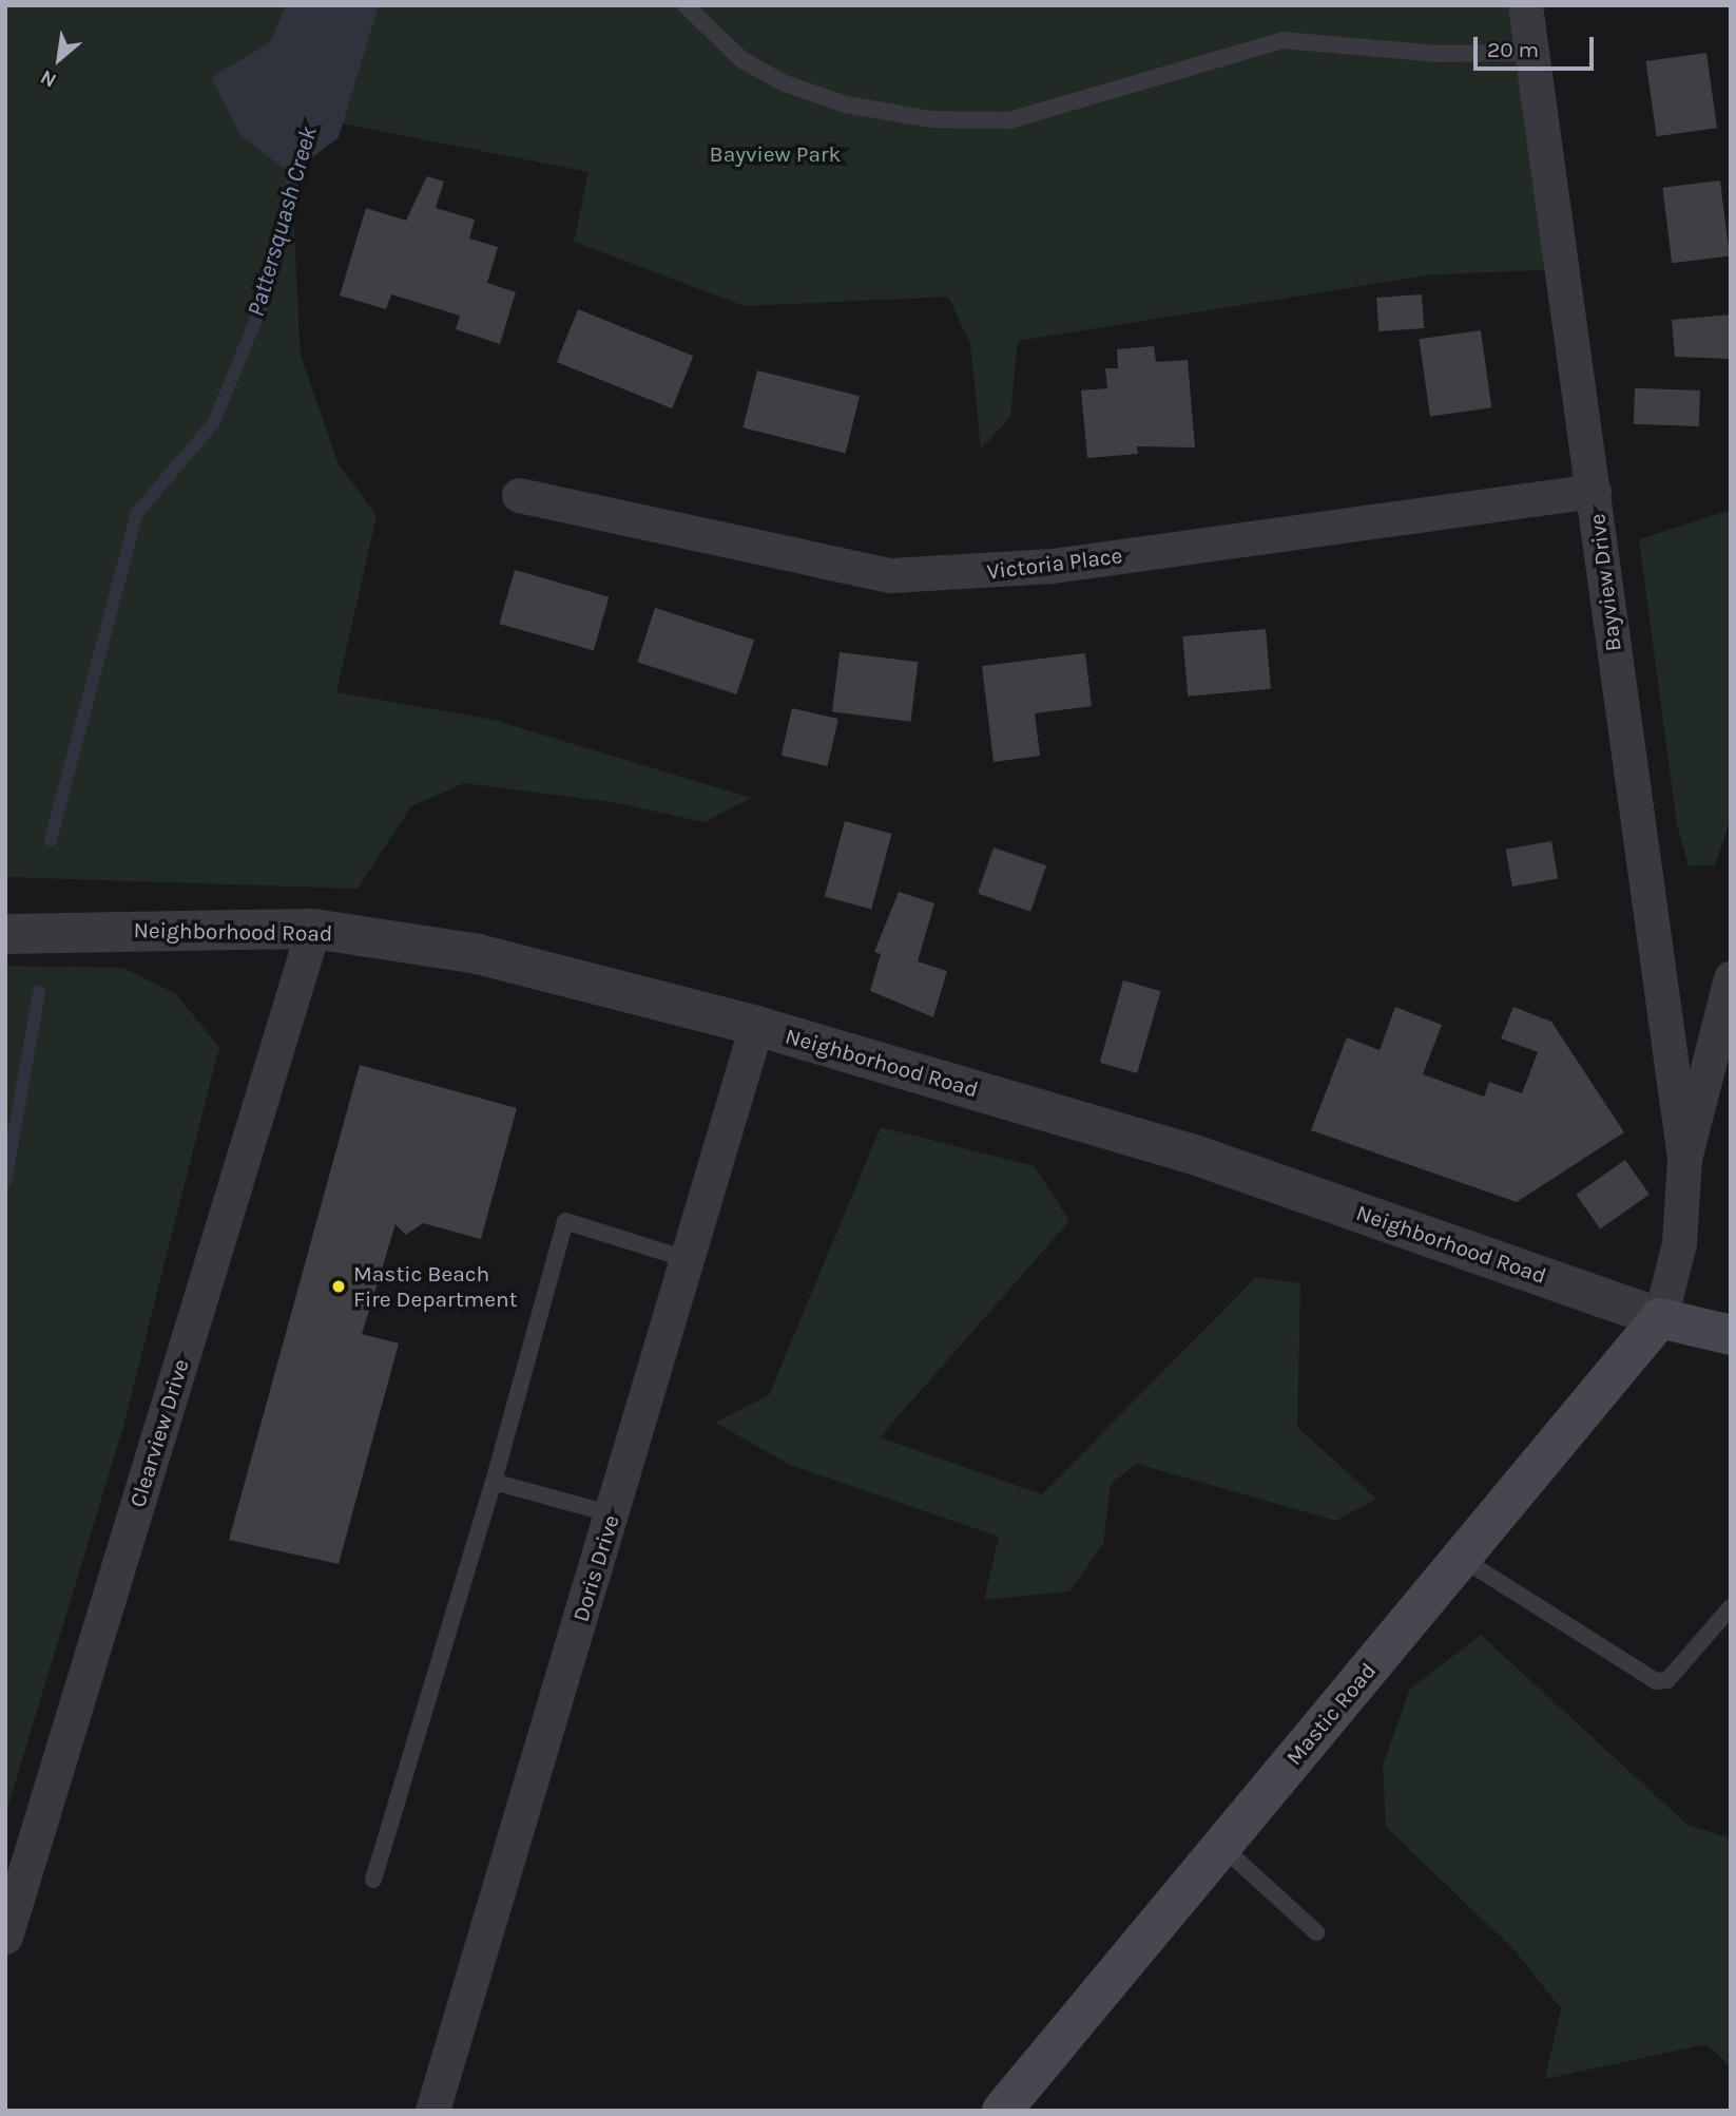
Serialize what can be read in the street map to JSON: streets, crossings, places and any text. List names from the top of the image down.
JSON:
{
  "streets": {
    "main road": ["Neighborhood Road", "Mastic Road"],
    "street": [
      "Victoria Place",
      "Bayview Drive",
      "Clearview Drive",
      "Doris Drive"
    ]
  },
  "crossings": [
    ["Victoria Place", "Bayview Drive"],
    ["Neighborhood Road", "Clearview Drive"],
    ["Neighborhood Road", "Doris Drive"],
    ["Neighborhood Road", "Mastic Road"]
  ],
  "water": ["Pattersquash Creek"],
  "parks": ["Bayview Park"],
  "places": ["Mastic Beach Fire Department"],
  "scale_bar": "20 m",
  "north": "bottom left"
}
